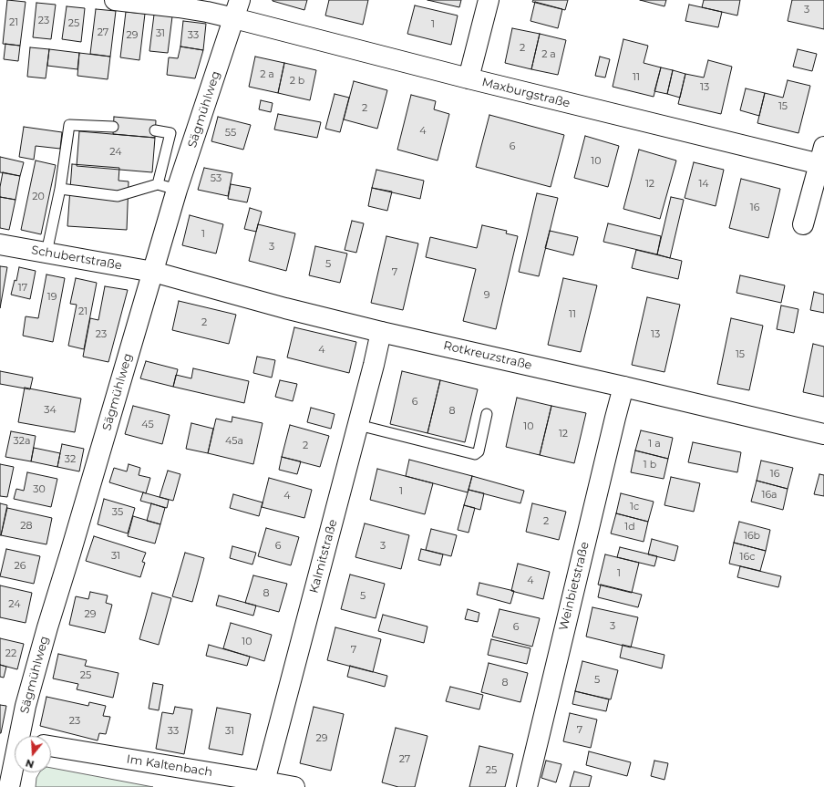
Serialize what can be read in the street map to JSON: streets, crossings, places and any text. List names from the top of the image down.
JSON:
{
  "streets": {
    "street": [
      "Maxburgstraße",
      "Sägmühlweg",
      "Schubertstraße",
      "Rotkreuzstraße",
      "Kalmitstraße",
      "Weinbietstraße",
      "Im Kaltenbach"
    ]
  },
  "crossings": [
    ["Maxburgstraße", "Sägmühlweg"],
    ["Sägmühlweg", "Schubertstraße"],
    ["Sägmühlweg", "Rotkreuzstraße"],
    ["Schubertstraße", "Rotkreuzstraße"],
    ["Rotkreuzstraße", "Kalmitstraße"],
    ["Rotkreuzstraße", "Weinbietstraße"],
    ["Kalmitstraße", "Im Kaltenbach"]
  ],
  "house_numbers": [
    "3",
    "23",
    "21",
    "25",
    "1",
    "27",
    "31",
    "29",
    "33",
    "2",
    "2 a",
    "2 a",
    "11",
    "2 b",
    "13",
    "15",
    "2",
    "4",
    "55",
    "6",
    "24",
    "10",
    "53",
    "12",
    "14",
    "20",
    "16",
    "1",
    "3",
    "5",
    "7",
    "17",
    "9",
    "19",
    "21",
    "11",
    "2",
    "23",
    "13",
    "4",
    "15",
    "6",
    "34",
    "8",
    "45",
    "10",
    "12",
    "32a",
    "45a",
    "1 a",
    "2",
    "32",
    "1 b",
    "16",
    "30",
    "1",
    "16a",
    "4",
    "1c",
    "35",
    "2",
    "28",
    "1d",
    "16b",
    "6",
    "3",
    "31",
    "16c",
    "26",
    "1",
    "4",
    "8",
    "5",
    "24",
    "29",
    "3",
    "6",
    "10",
    "7",
    "22",
    "25",
    "5",
    "8",
    "23",
    "7",
    "33",
    "31",
    "29",
    "27",
    "25"
  ],
  "north": "bottom"
}
